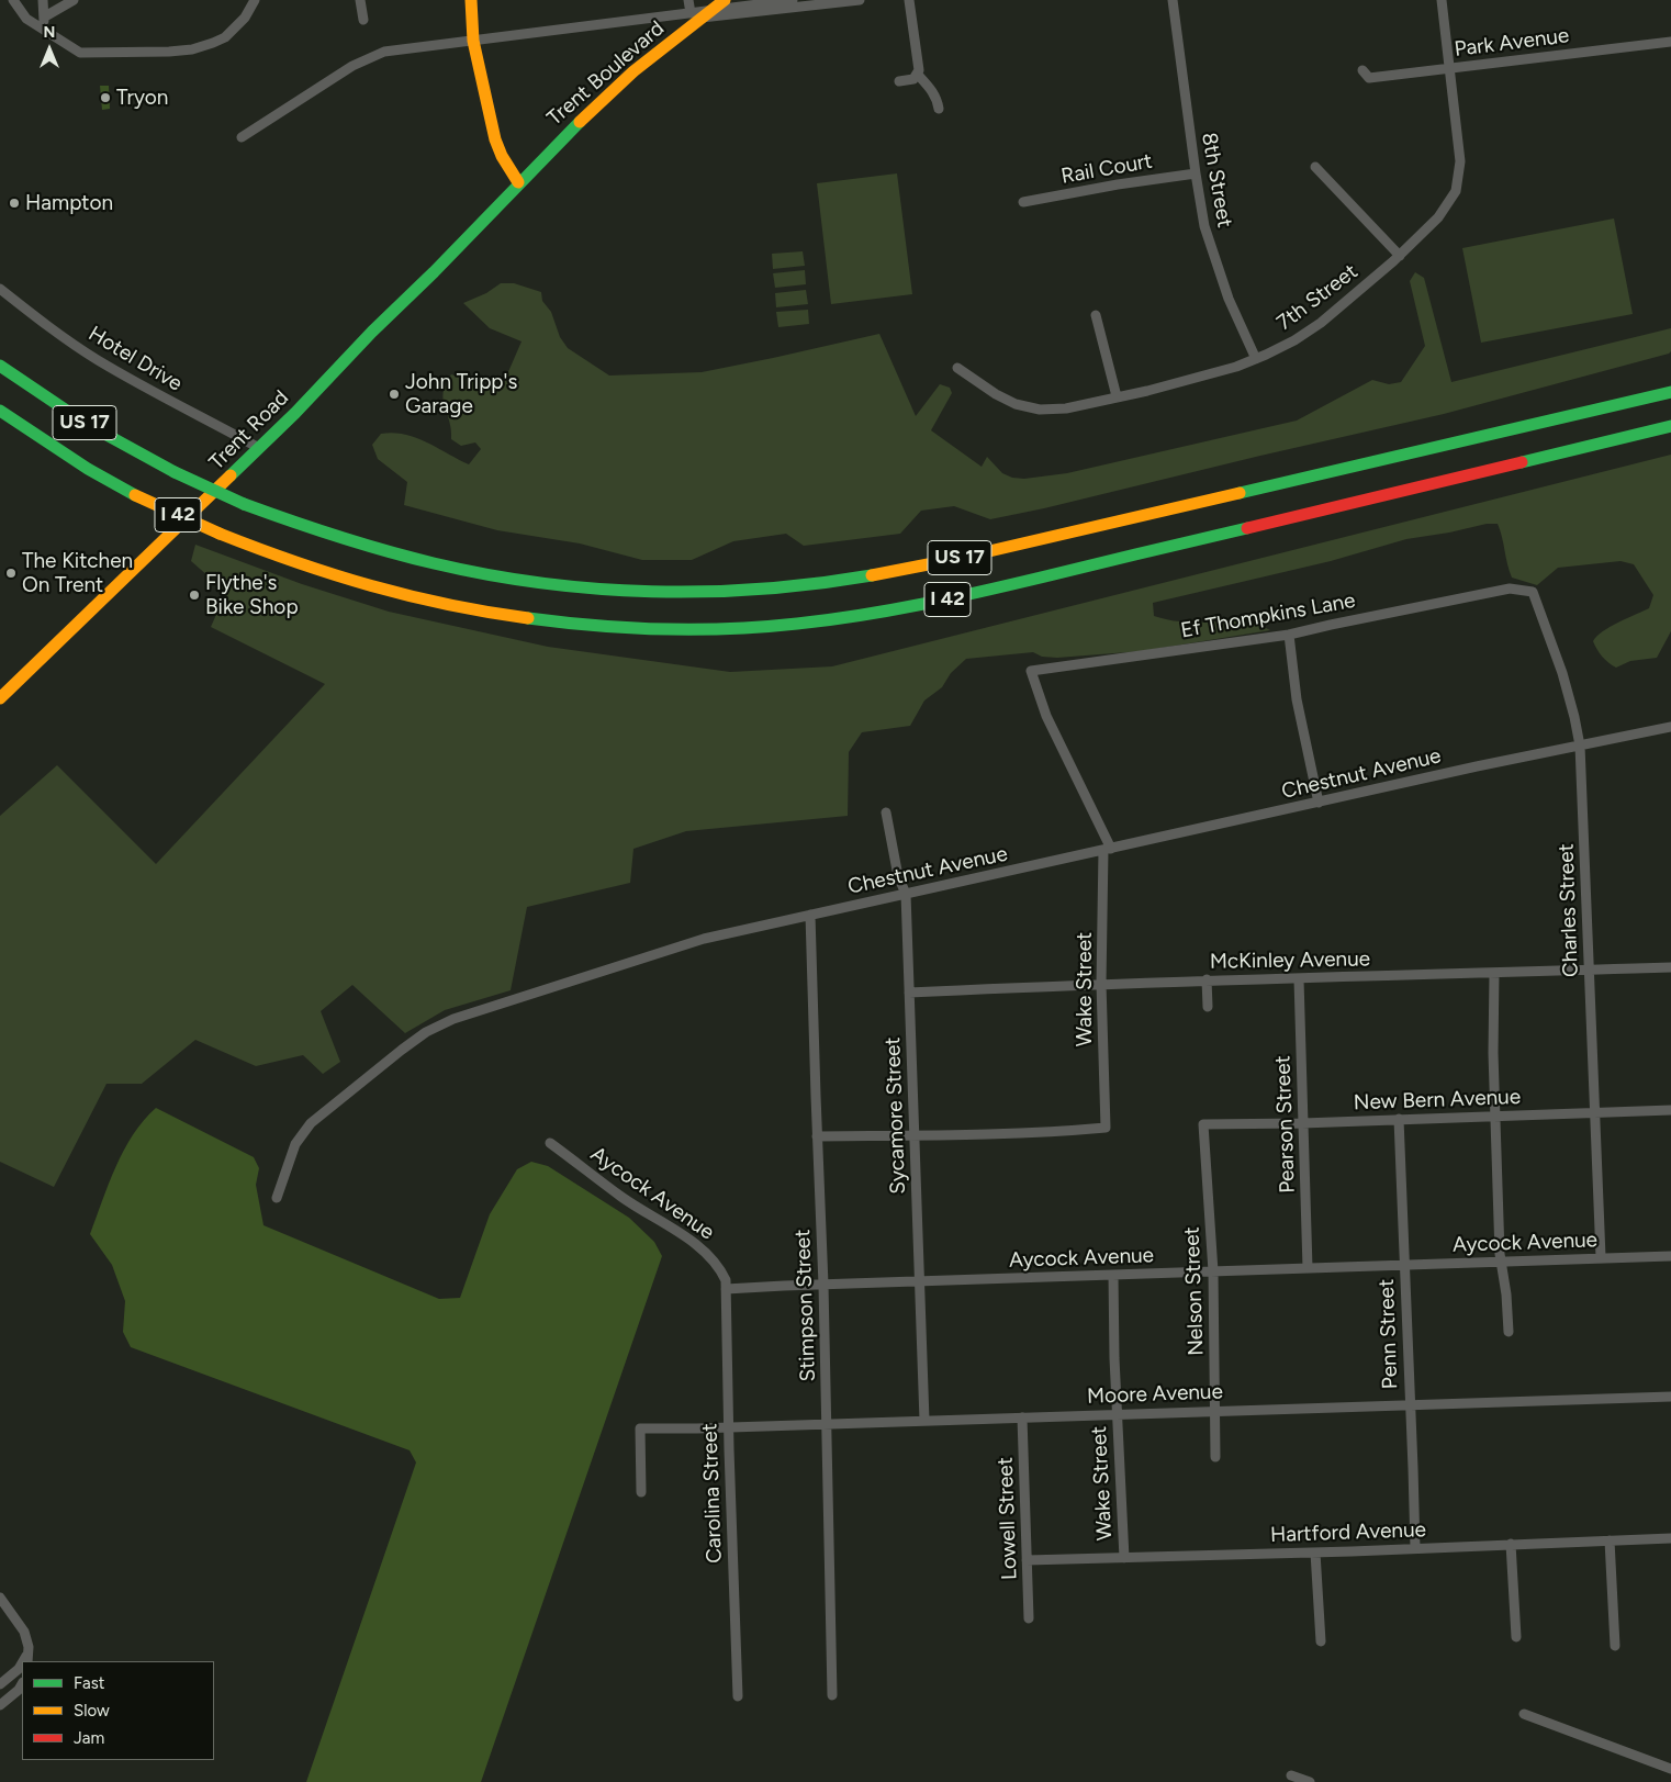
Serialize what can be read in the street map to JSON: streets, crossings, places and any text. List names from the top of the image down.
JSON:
{
  "streets": {
    "main road": [
      "Trent Boulevard",
      "US 17",
      "Trent Road",
      "I 42"
    ],
    "street": [
      "Park Avenue",
      "Rail Court",
      "8th Street",
      "7th Street",
      "Hotel Drive",
      "Ef Thompkins Lane",
      "Chestnut Avenue",
      "Charles Street",
      "McKinley Avenue",
      "Wake Street",
      "New Bern Avenue",
      "Sycamore Street",
      "Pearson Street",
      "Aycock Avenue",
      "Nelson Street",
      "Stimpson Street",
      "Penn Street",
      "Moore Avenue",
      "Carolina Street",
      "Lowell Street",
      "Hartford Avenue"
    ]
  },
  "crossings": [
    ["Park Avenue", "7th Street"],
    ["Trent Boulevard", "Trent Road"],
    ["Rail Court", "8th Street"],
    ["8th Street", "7th Street"],
    ["Hotel Drive", "Trent Road"],
    ["Ef Thompkins Lane", "Charles Street"],
    ["Ef Thompkins Lane", "Wake Street"],
    ["Chestnut Avenue", "Charles Street"],
    ["Chestnut Avenue", "Wake Street"],
    ["Chestnut Avenue", "Sycamore Street"],
    ["Chestnut Avenue", "Stimpson Street"],
    ["Charles Street", "McKinley Avenue"],
    ["Charles Street", "New Bern Avenue"],
    ["Charles Street", "Aycock Avenue"],
    ["McKinley Avenue", "Wake Street"],
    ["McKinley Avenue", "Sycamore Street"],
    ["McKinley Avenue", "Pearson Street"],
    ["Wake Street", "Sycamore Street"],
    ["Wake Street", "Aycock Avenue"],
    ["Wake Street", "Moore Avenue"],
    ["Wake Street", "Hartford Avenue"],
    ["New Bern Avenue", "Pearson Street"],
    ["New Bern Avenue", "Nelson Street"],
    ["New Bern Avenue", "Penn Street"],
    ["Sycamore Street", "Aycock Avenue"],
    ["Sycamore Street", "Moore Avenue"],
    ["Pearson Street", "Aycock Avenue"],
    ["Aycock Avenue", "Nelson Street"],
    ["Aycock Avenue", "Stimpson Street"],
    ["Aycock Avenue", "Penn Street"],
    ["Aycock Avenue", "Carolina Street"],
    ["Nelson Street", "Moore Avenue"],
    ["Stimpson Street", "Moore Avenue"],
    ["Penn Street", "Moore Avenue"],
    ["Penn Street", "Hartford Avenue"],
    ["Moore Avenue", "Carolina Street"],
    ["Moore Avenue", "Lowell Street"],
    ["Lowell Street", "Hartford Avenue"]
  ],
  "places": [
    "Tryon",
    "Hampton",
    "John Tripp's Garage",
    "The Kitchen On Trent",
    "Flythe's Bike Shop"
  ],
  "legend": ["Fast", "Slow", "Jam"],
  "north": "top"
}
